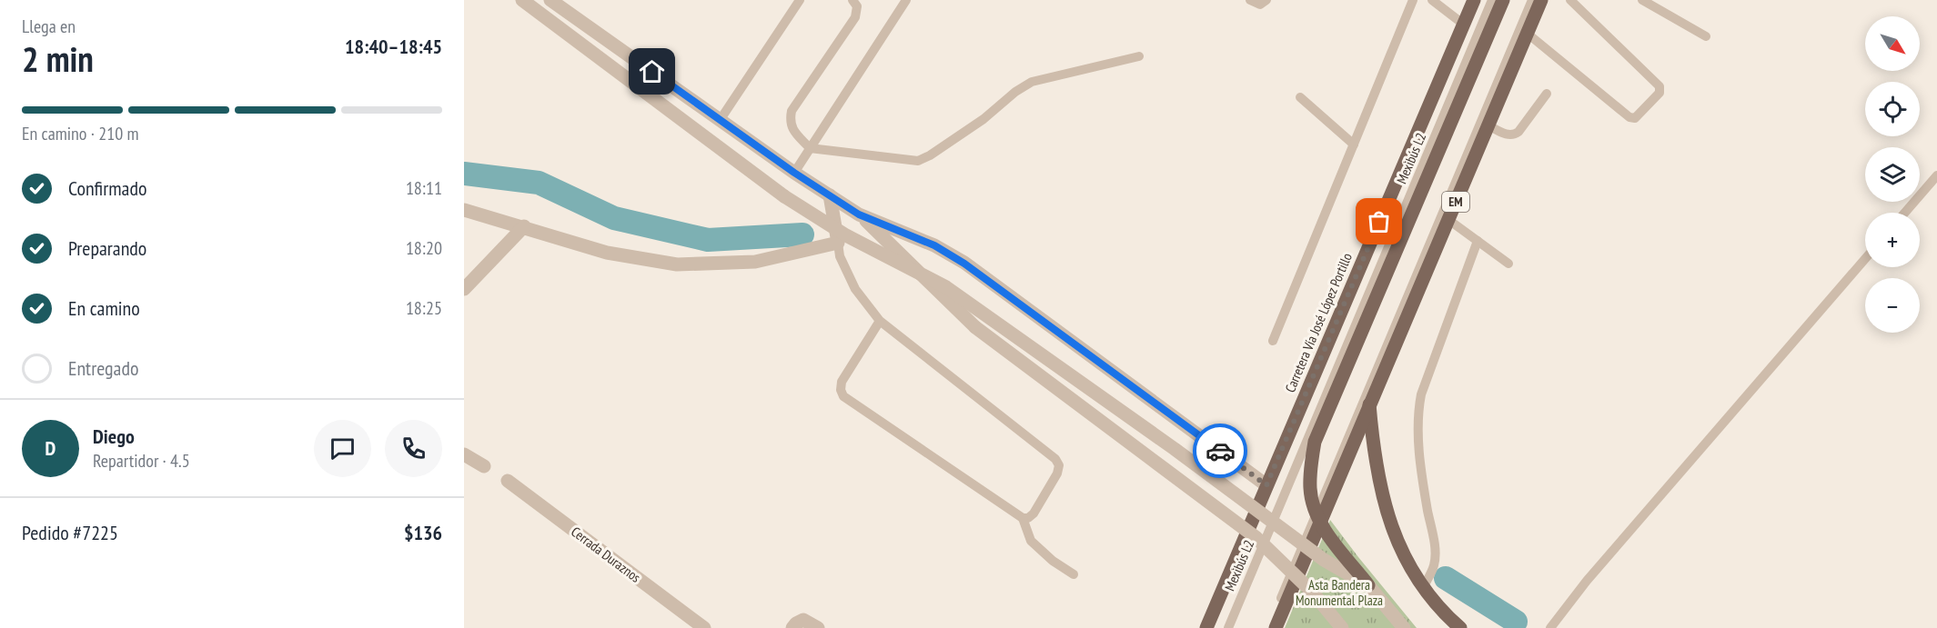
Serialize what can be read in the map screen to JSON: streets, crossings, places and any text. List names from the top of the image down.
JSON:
{
  "streets": {
    "main road": ["EM", "Carretera Vía José López Portillo"],
    "street": ["Cerrada Duraznos"],
    "lane": ["Mexibús L2"]
  },
  "parks": ["Asta Bandera Monumental Plaza"],
  "north": "bottom right",
  "page": {
    "heading": ["2 min", "Llega en", "18:40–18:45"],
    "panel": [
      "Diego",
      "Repartidor · 4.5",
      "Pedido #7225",
      "$136"
    ],
    "map_buttons": ["+", "−"],
    "bar": "En camino · 210 m",
    "list": [
      ["Confirmado", "18:11"],
      ["Preparando", "18:20"],
      ["En camino", "18:25"],
      "Entregado"
    ],
    "round": "D"
  }
}
